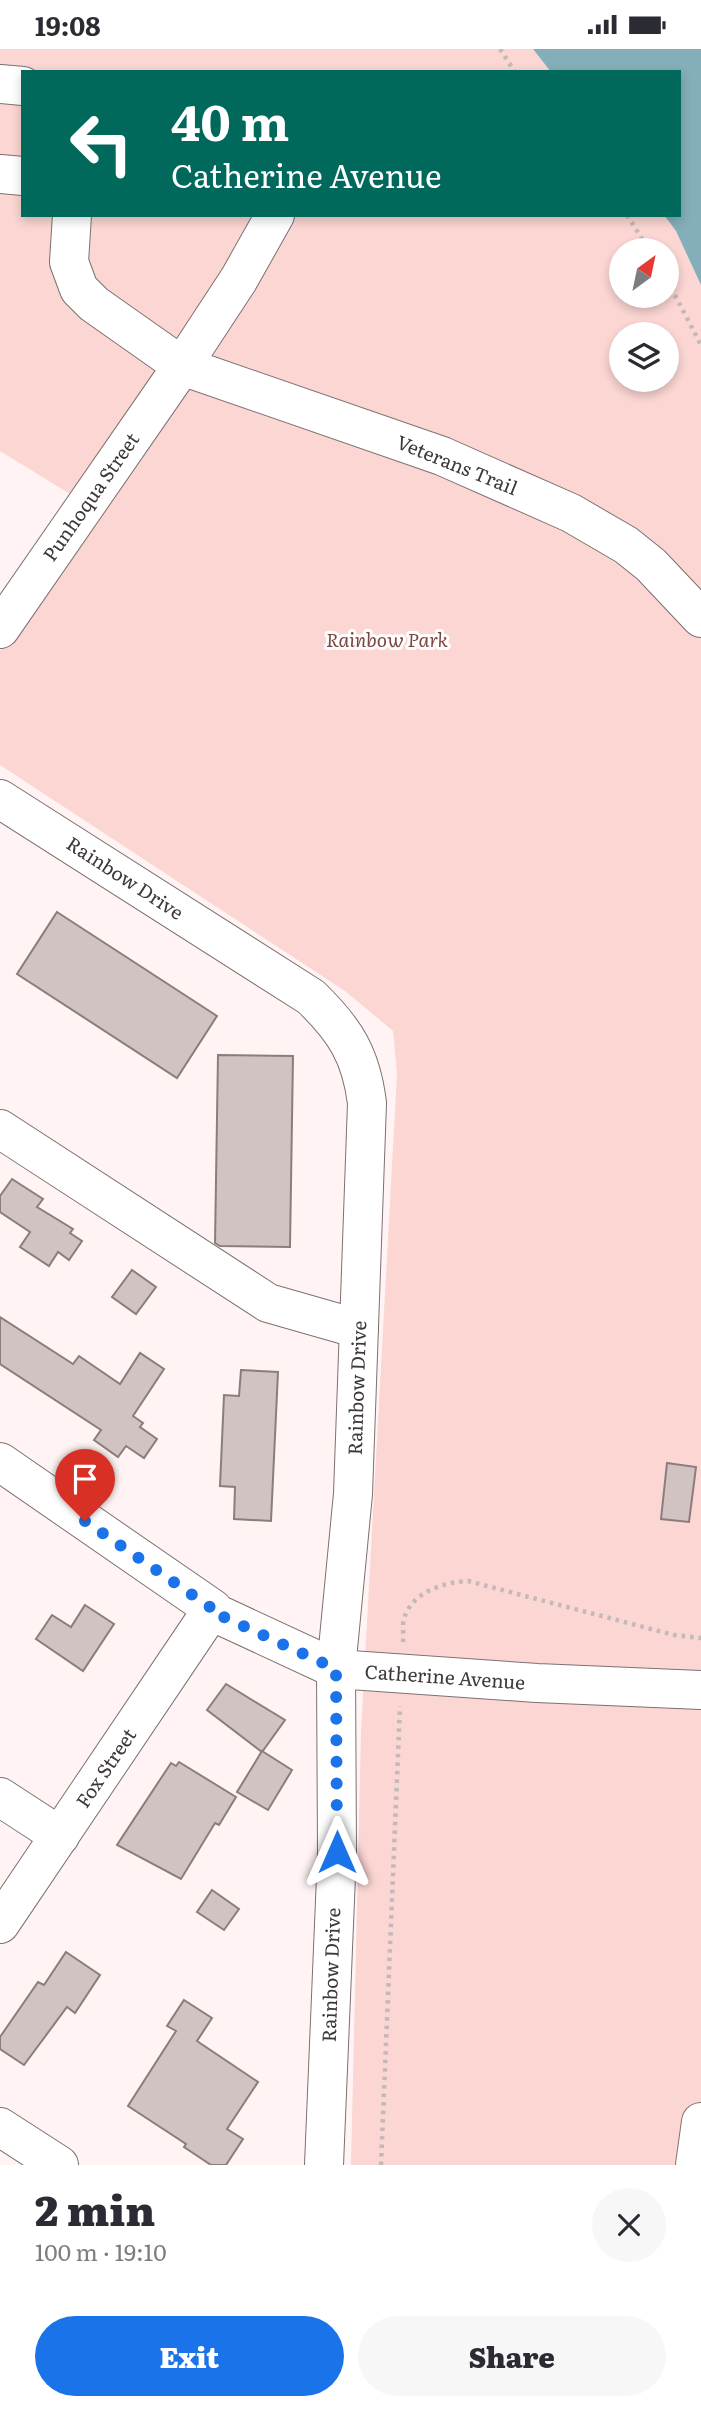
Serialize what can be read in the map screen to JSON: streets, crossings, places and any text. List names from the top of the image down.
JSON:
{
  "streets": {
    "street": [
      "Veterans Trail",
      "Punhoqua Street",
      "Rainbow Drive",
      "Catherine Avenue",
      "Fox Street"
    ]
  },
  "crossings": [
    ["Veterans Trail", "Punhoqua Street"],
    ["Rainbow Drive", "Catherine Avenue"],
    ["Catherine Avenue", "Fox Street"]
  ],
  "parks": ["Rainbow Park"],
  "north": "top right",
  "page": {
    "status": "19:08",
    "turn": ["40 m", "Catherine Avenue"],
    "heading": ["2 min", "100 m · 19:10"],
    "buttons": ["Exit", "Share"]
  }
}
